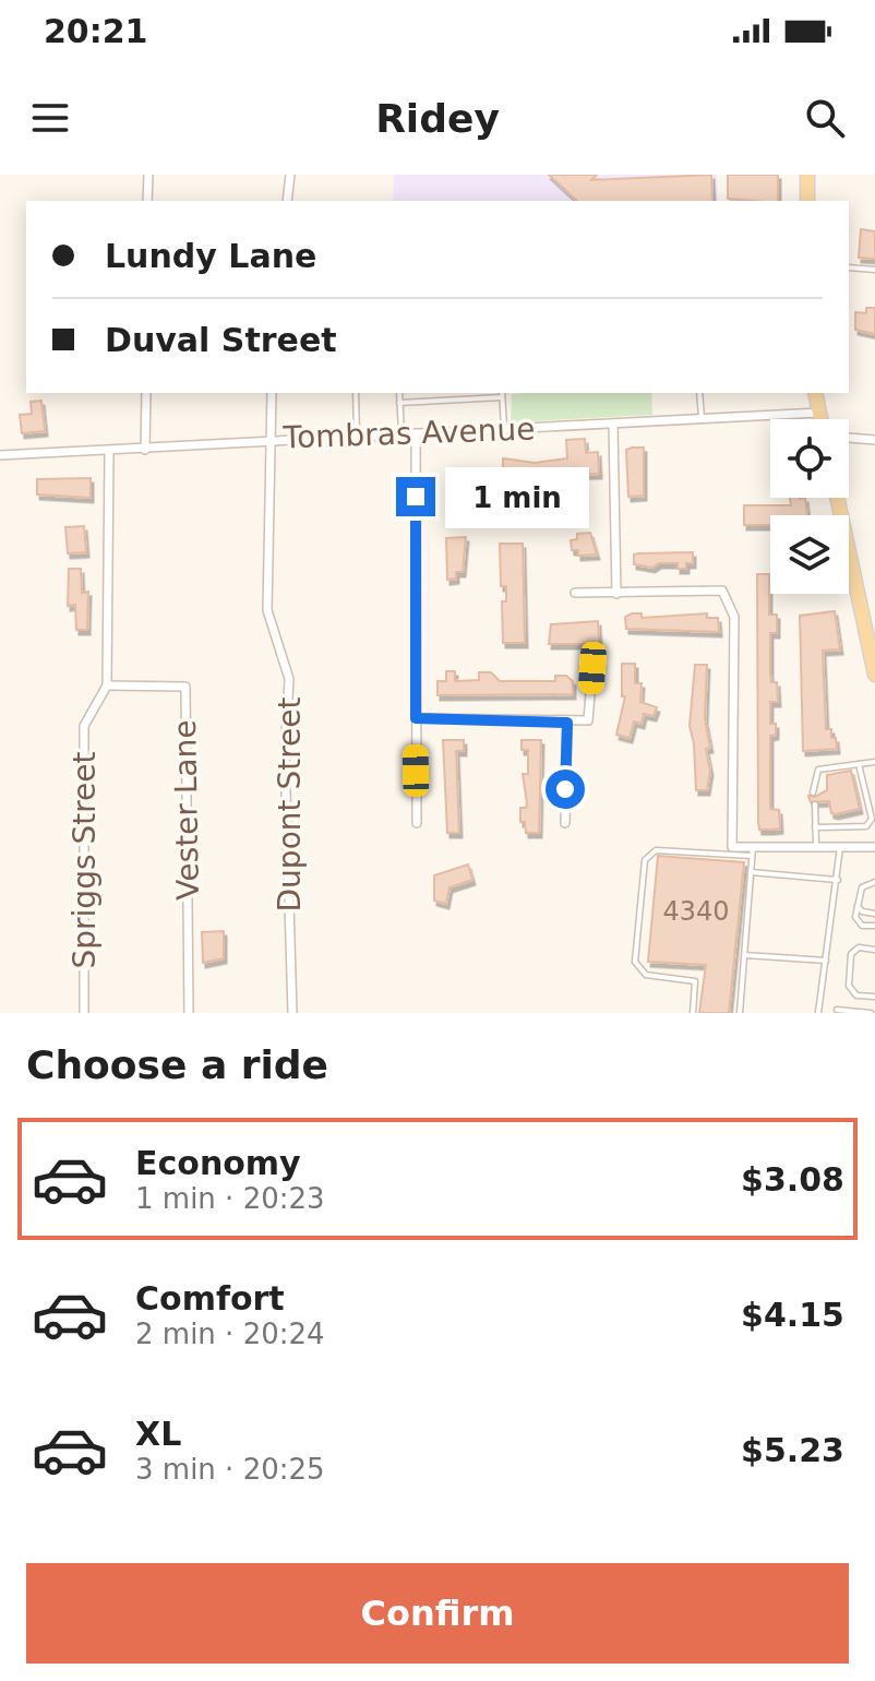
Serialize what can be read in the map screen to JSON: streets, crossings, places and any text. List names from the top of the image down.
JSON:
{
  "streets": {
    "street": [
      "Tombras Avenue",
      "Dupont Street",
      "Vester Lane",
      "Spriggs Street"
    ]
  },
  "crossings": [
    ["Tombras Avenue", "Dupont Street"],
    ["Tombras Avenue", "Spriggs Street"],
    ["Vester Lane", "Spriggs Street"]
  ],
  "house_numbers": ["4340"],
  "page": {
    "status": "20:21",
    "header": "Ridey",
    "banner": ["Lundy Lane", "Duval Street"],
    "bubble": "1 min",
    "heading": "Choose a ride",
    "list": [
      {
        "name": "Economy",
        "note": "1 min · 20:23",
        "value": "$3.08"
      },
      {
        "name": "Comfort",
        "note": "2 min · 20:24",
        "value": "$4.15"
      },
      {
        "name": "XL",
        "note": "3 min · 20:25",
        "value": "$5.23"
      }
    ],
    "buttons": "Confirm"
  }
}
